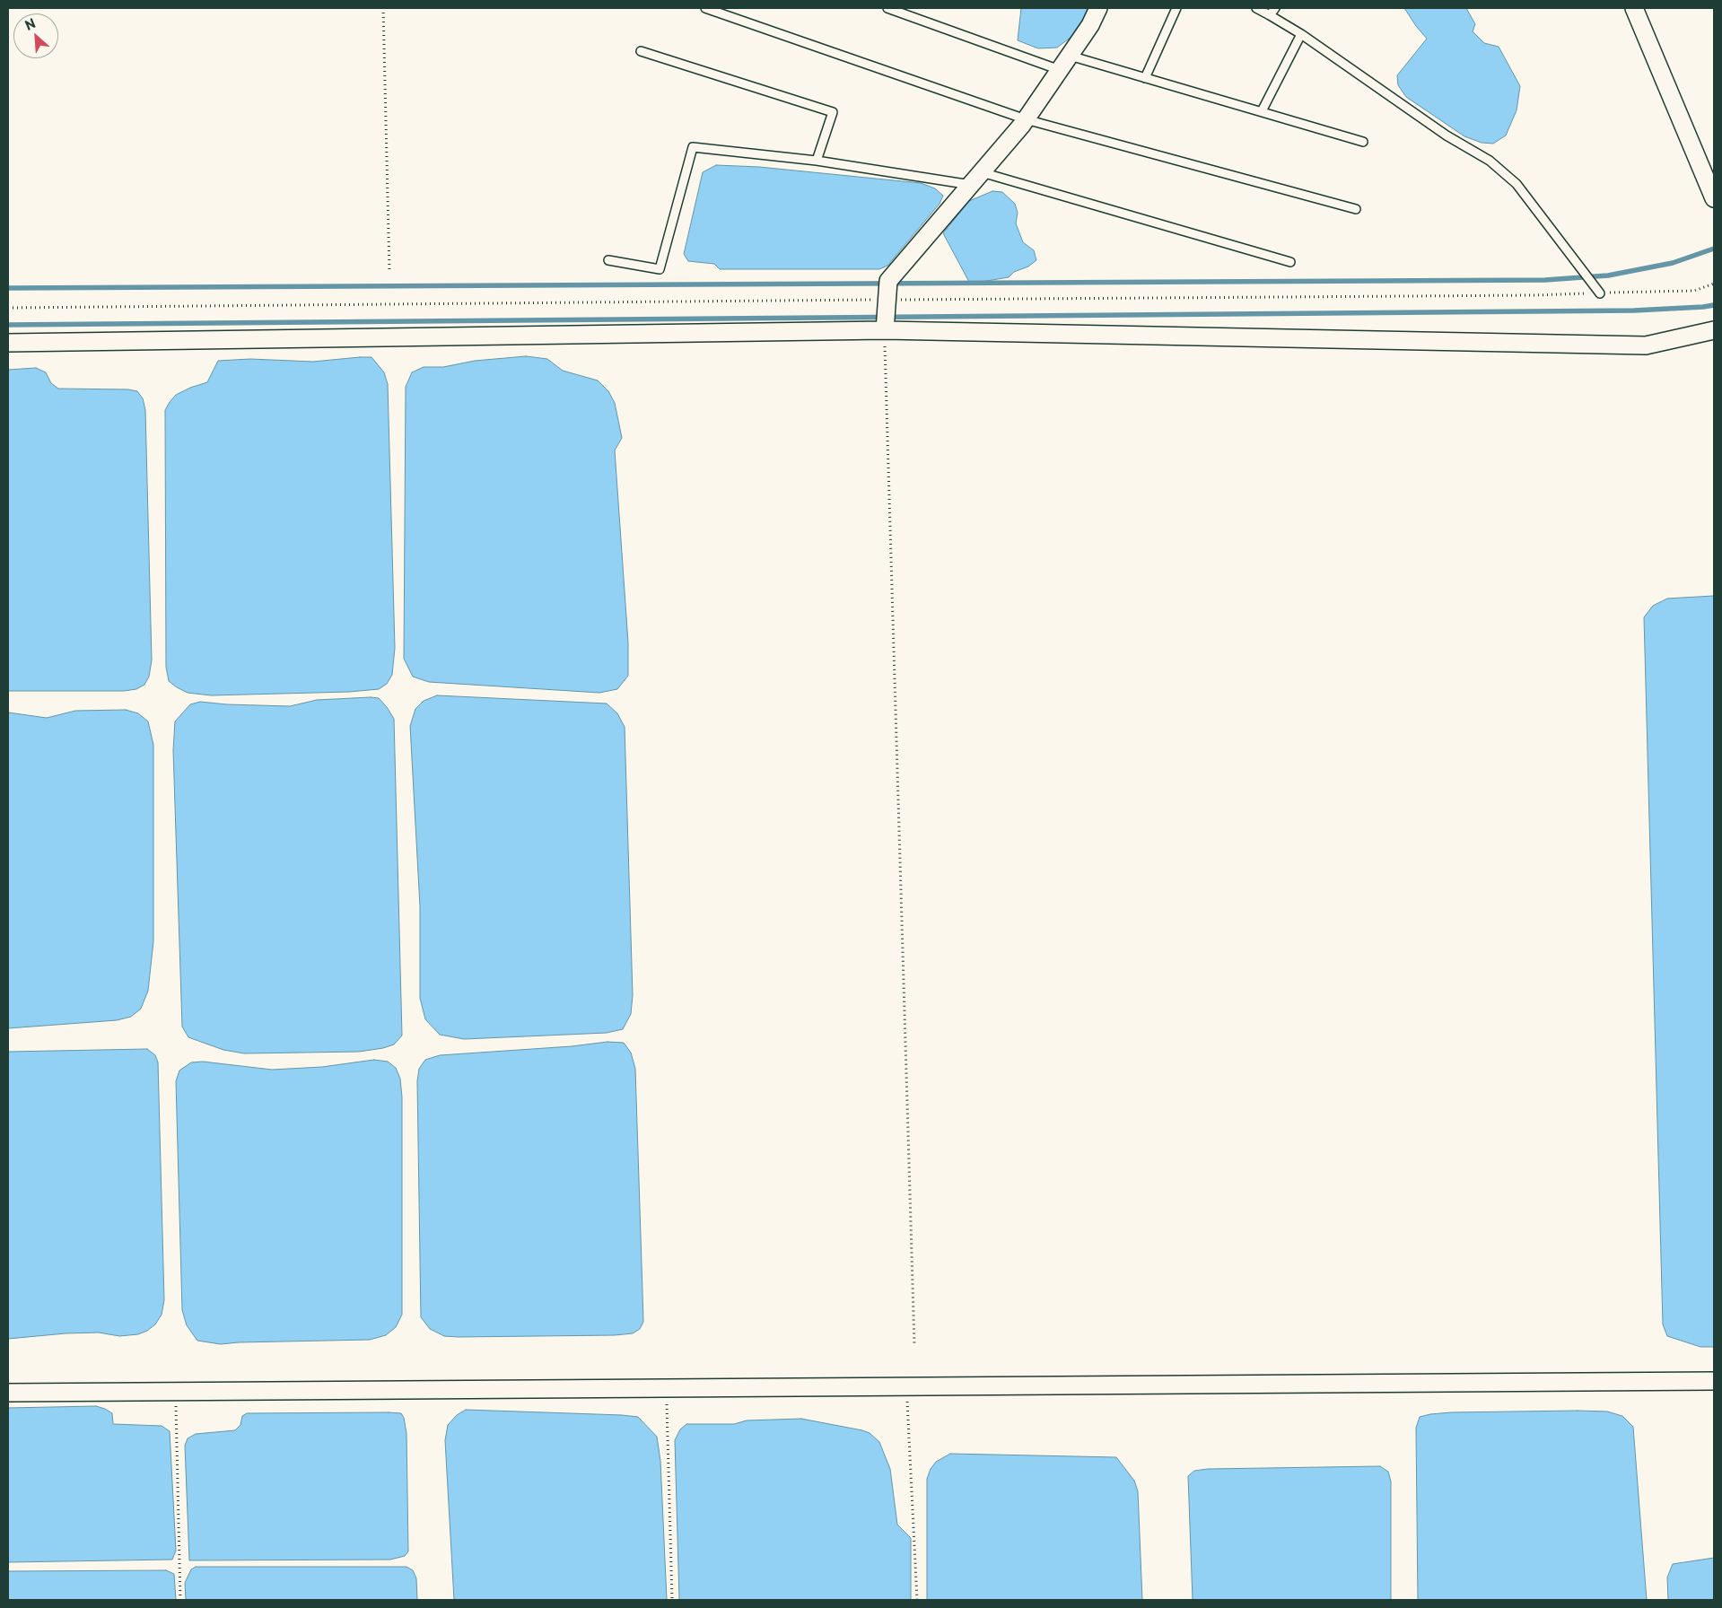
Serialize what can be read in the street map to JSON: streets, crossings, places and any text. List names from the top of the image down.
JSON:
{
  "north": "top left"
}
